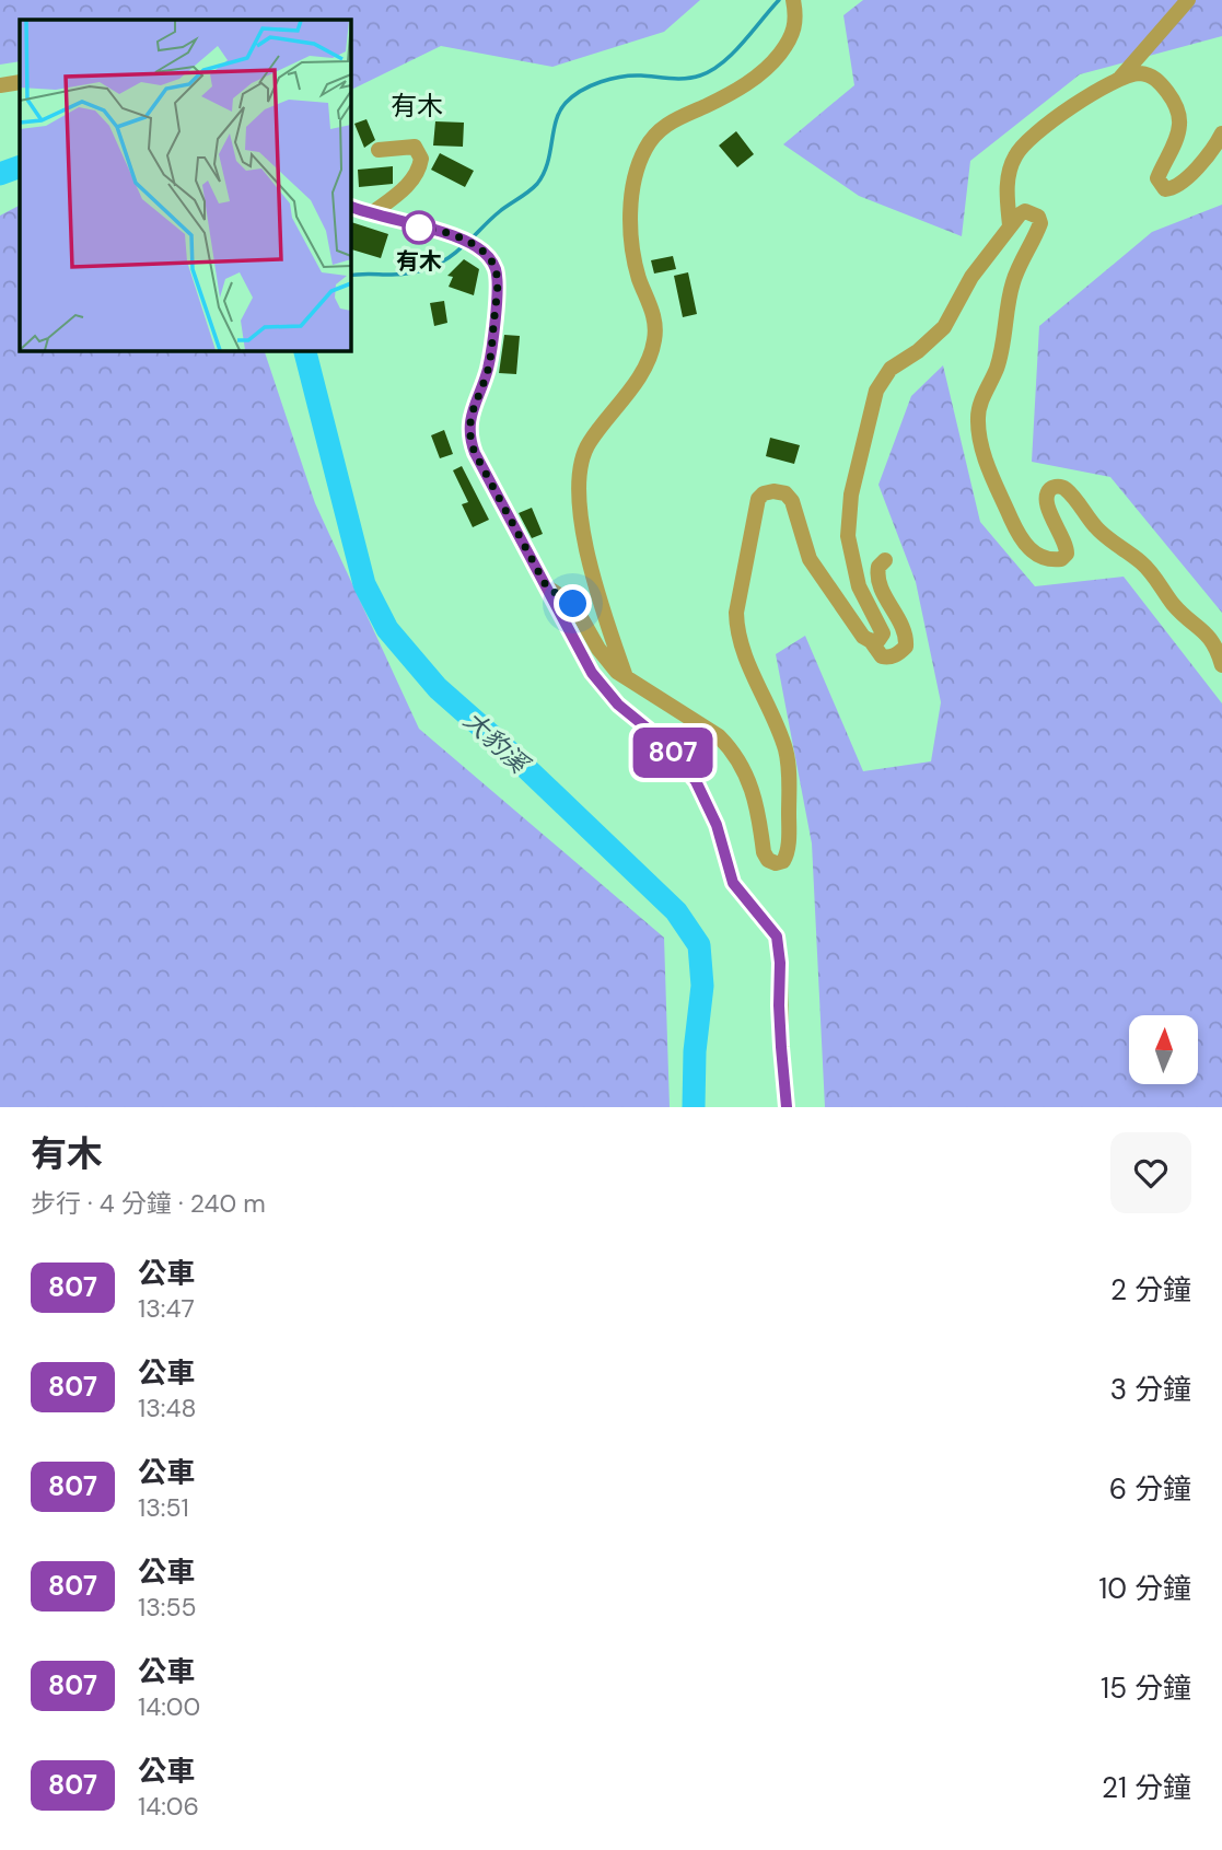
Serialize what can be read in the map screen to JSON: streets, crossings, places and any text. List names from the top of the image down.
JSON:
{
  "districts": ["有木"],
  "water": ["大豹溪"],
  "places": ["有木"],
  "lines": ["bus line 807"],
  "north": "top",
  "page": {
    "on_map": "807",
    "heading": ["有木", "步行 · 4 分鐘 · 240 m"],
    "list": [
      {
        "mark": "807",
        "name": "公車",
        "note": "13:47",
        "value": "2 分鐘"
      },
      {
        "mark": "807",
        "name": "公車",
        "note": "13:48",
        "value": "3 分鐘"
      },
      {
        "mark": "807",
        "name": "公車",
        "note": "13:51",
        "value": "6 分鐘"
      },
      {
        "mark": "807",
        "name": "公車",
        "note": "13:55",
        "value": "10 分鐘"
      },
      {
        "mark": "807",
        "name": "公車",
        "note": "14:00",
        "value": "15 分鐘"
      },
      {
        "mark": "807",
        "name": "公車",
        "note": "14:06",
        "value": "21 分鐘"
      }
    ]
  }
}
